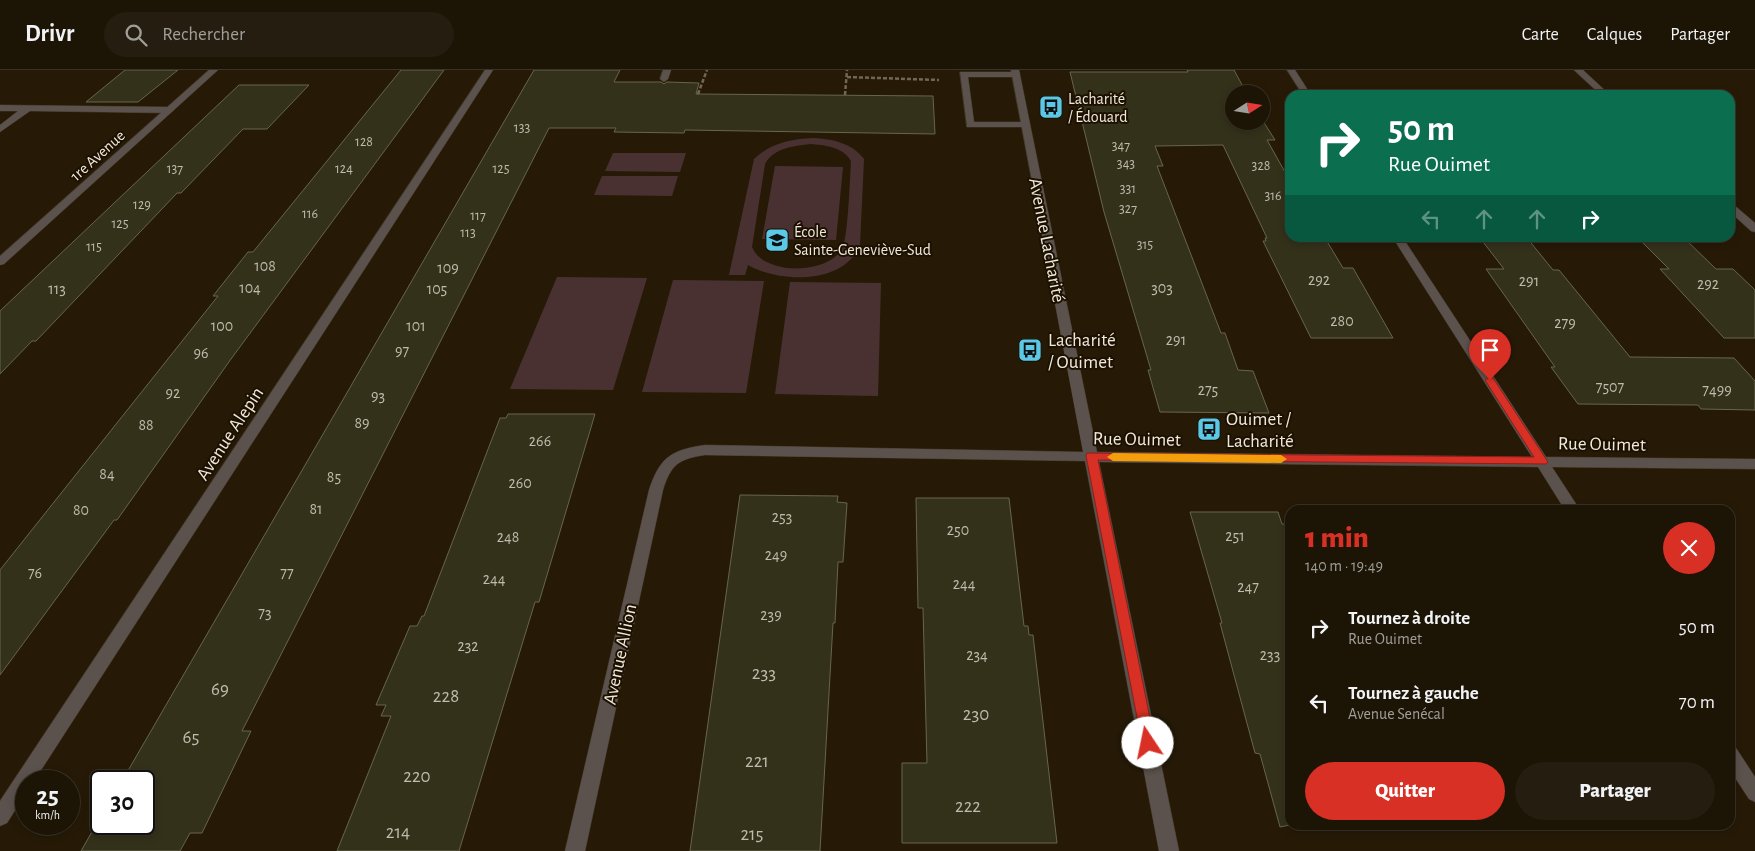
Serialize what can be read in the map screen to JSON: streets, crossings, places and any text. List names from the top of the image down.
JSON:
{
  "streets": {
    "street": [
      "1re Avenue",
      "Avenue Lacharité",
      "Avenue Alepin",
      "Rue Ouimet",
      "Avenue Allion"
    ]
  },
  "crossings": [
    ["Avenue Lacharité", "Rue Ouimet"],
    ["Rue Ouimet", "Avenue Allion"]
  ],
  "places": {
    "bus stop": ["Lacharité / Édouard", "Lacharité / Ouimet", "Ouimet / Lacharité"],
    "school or university": ["École Sainte-Geneviève-Sud"]
  },
  "house_numbers": [
    "133",
    "128",
    "347",
    "343",
    "328",
    "137",
    "124",
    "125",
    "331",
    "316",
    "129",
    "327",
    "116",
    "117",
    "125",
    "113",
    "315",
    "115",
    "108",
    "109",
    "292",
    "291",
    "292",
    "104",
    "303",
    "113",
    "105",
    "280",
    "279",
    "100",
    "101",
    "291",
    "97",
    "96",
    "7507",
    "275",
    "7499",
    "92",
    "93",
    "89",
    "88",
    "266",
    "84",
    "85",
    "260",
    "81",
    "80",
    "253",
    "250",
    "251",
    "248",
    "249",
    "76",
    "77",
    "244",
    "244",
    "247",
    "73",
    "239",
    "232",
    "234",
    "233",
    "233",
    "69",
    "228",
    "230",
    "65",
    "221",
    "220",
    "222",
    "214",
    "215"
  ],
  "north": "right",
  "page": {
    "header": "Drivr",
    "search": "Rechercher",
    "nav": ["Carte", "Calques", "Partager"],
    "turn": ["50 m", "Rue Ouimet"],
    "heading": ["1 min", "140 m · 19:49"],
    "list": [
      {
        "name": "Tournez à droite",
        "note": "Rue Ouimet",
        "value": "50 m"
      },
      {
        "name": "Tournez à gauche",
        "note": "Avenue Senécal",
        "value": "70 m"
      }
    ],
    "buttons": ["Quitter", "Partager"],
    "speed": "25 km/h",
    "limit": "30"
  }
}
